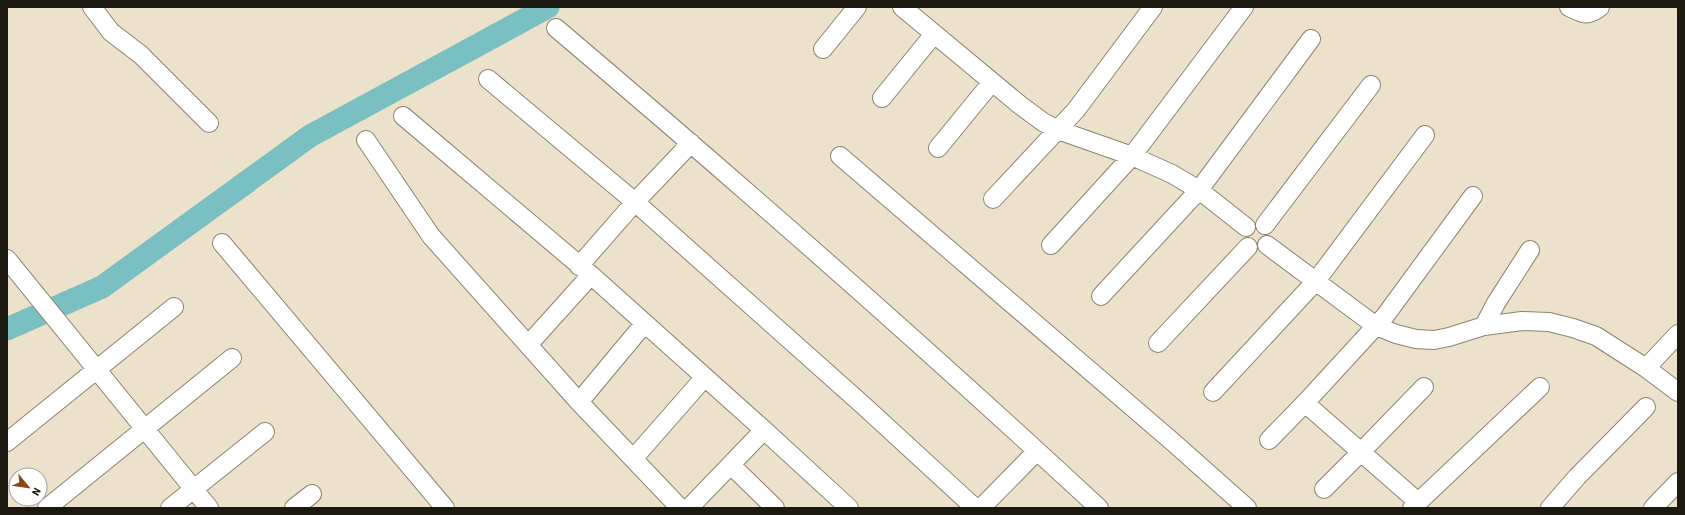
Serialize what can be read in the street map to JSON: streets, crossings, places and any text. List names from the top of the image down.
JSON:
{
  "north": "bottom right"
}
